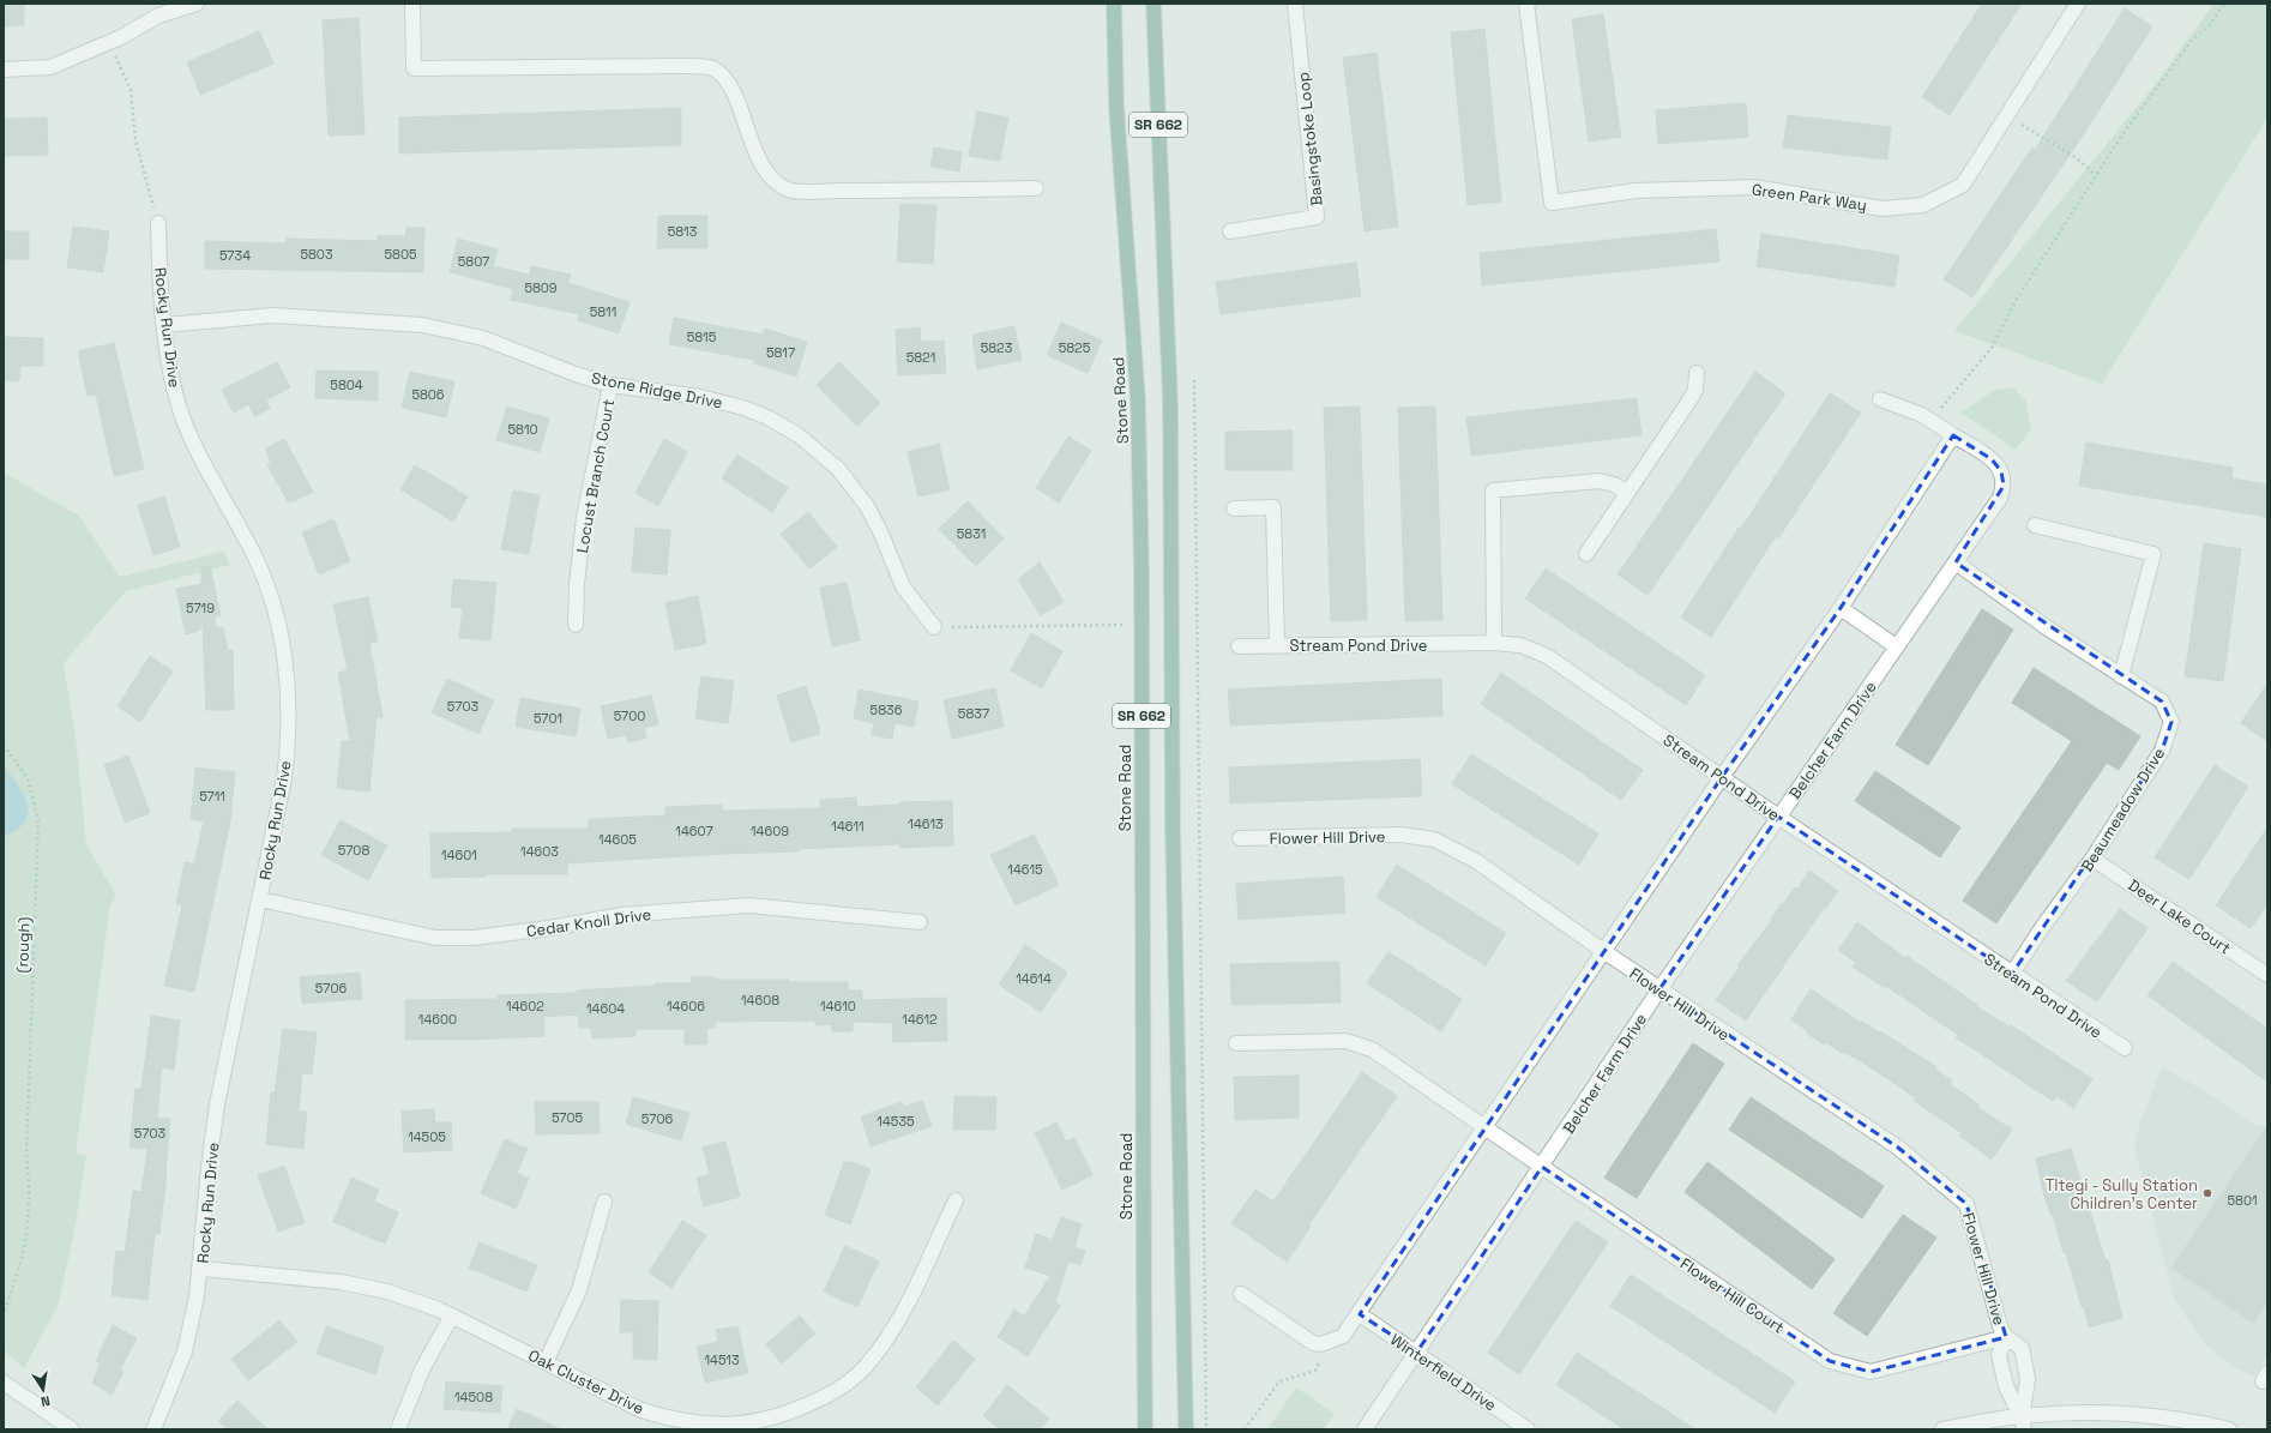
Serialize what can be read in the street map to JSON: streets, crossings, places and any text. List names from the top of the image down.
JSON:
{
  "streets": {
    "main road": ["SR 662", "Stone Road"],
    "street": [
      "Basingstoke Loop",
      "Green Park Way",
      "Rocky Run Drive",
      "Stone Ridge Drive",
      "Locust Branch Court",
      "Stream Pond Drive",
      "Belcher Farm Drive",
      "Beaumeadow Drive",
      "Flower Hill Drive",
      "Deer Lake Court",
      "Cedar Knoll Drive",
      "Flower Hill Court",
      "Winterfield Drive",
      "Oak Cluster Drive"
    ],
    "path": ["(rough)"]
  },
  "crossings": [
    ["Rocky Run Drive", "Stone Ridge Drive"],
    ["Rocky Run Drive", "Cedar Knoll Drive"],
    ["Rocky Run Drive", "Oak Cluster Drive"],
    ["Stone Ridge Drive", "Locust Branch Court"],
    ["Stream Pond Drive", "Belcher Farm Drive"],
    ["Stream Pond Drive", "Beaumeadow Drive"],
    ["Belcher Farm Drive", "Beaumeadow Drive"],
    ["Belcher Farm Drive", "Flower Hill Drive"],
    ["Belcher Farm Drive", "Flower Hill Court"],
    ["Belcher Farm Drive", "Winterfield Drive"],
    ["Beaumeadow Drive", "Deer Lake Court"],
    ["Flower Hill Drive", "Flower Hill Court"]
  ],
  "places": ["Tltegi - Sully Station Children's Center"],
  "house_numbers": [
    "5813",
    "5803",
    "5805",
    "5734",
    "5807",
    "5809",
    "5811",
    "5815",
    "5823",
    "5825",
    "5817",
    "5821",
    "5804",
    "5806",
    "5810",
    "5831",
    "5719",
    "5703",
    "5836",
    "5837",
    "5700",
    "5701",
    "5711",
    "14613",
    "14611",
    "14607",
    "14609",
    "14605",
    "5708",
    "14603",
    "14601",
    "14615",
    "14614",
    "5706",
    "14608",
    "14602",
    "14606",
    "14610",
    "14604",
    "14600",
    "14612",
    "5705",
    "5706",
    "14535",
    "5703",
    "14505",
    "5801",
    "14513",
    "14508"
  ],
  "north": "bottom"
}
